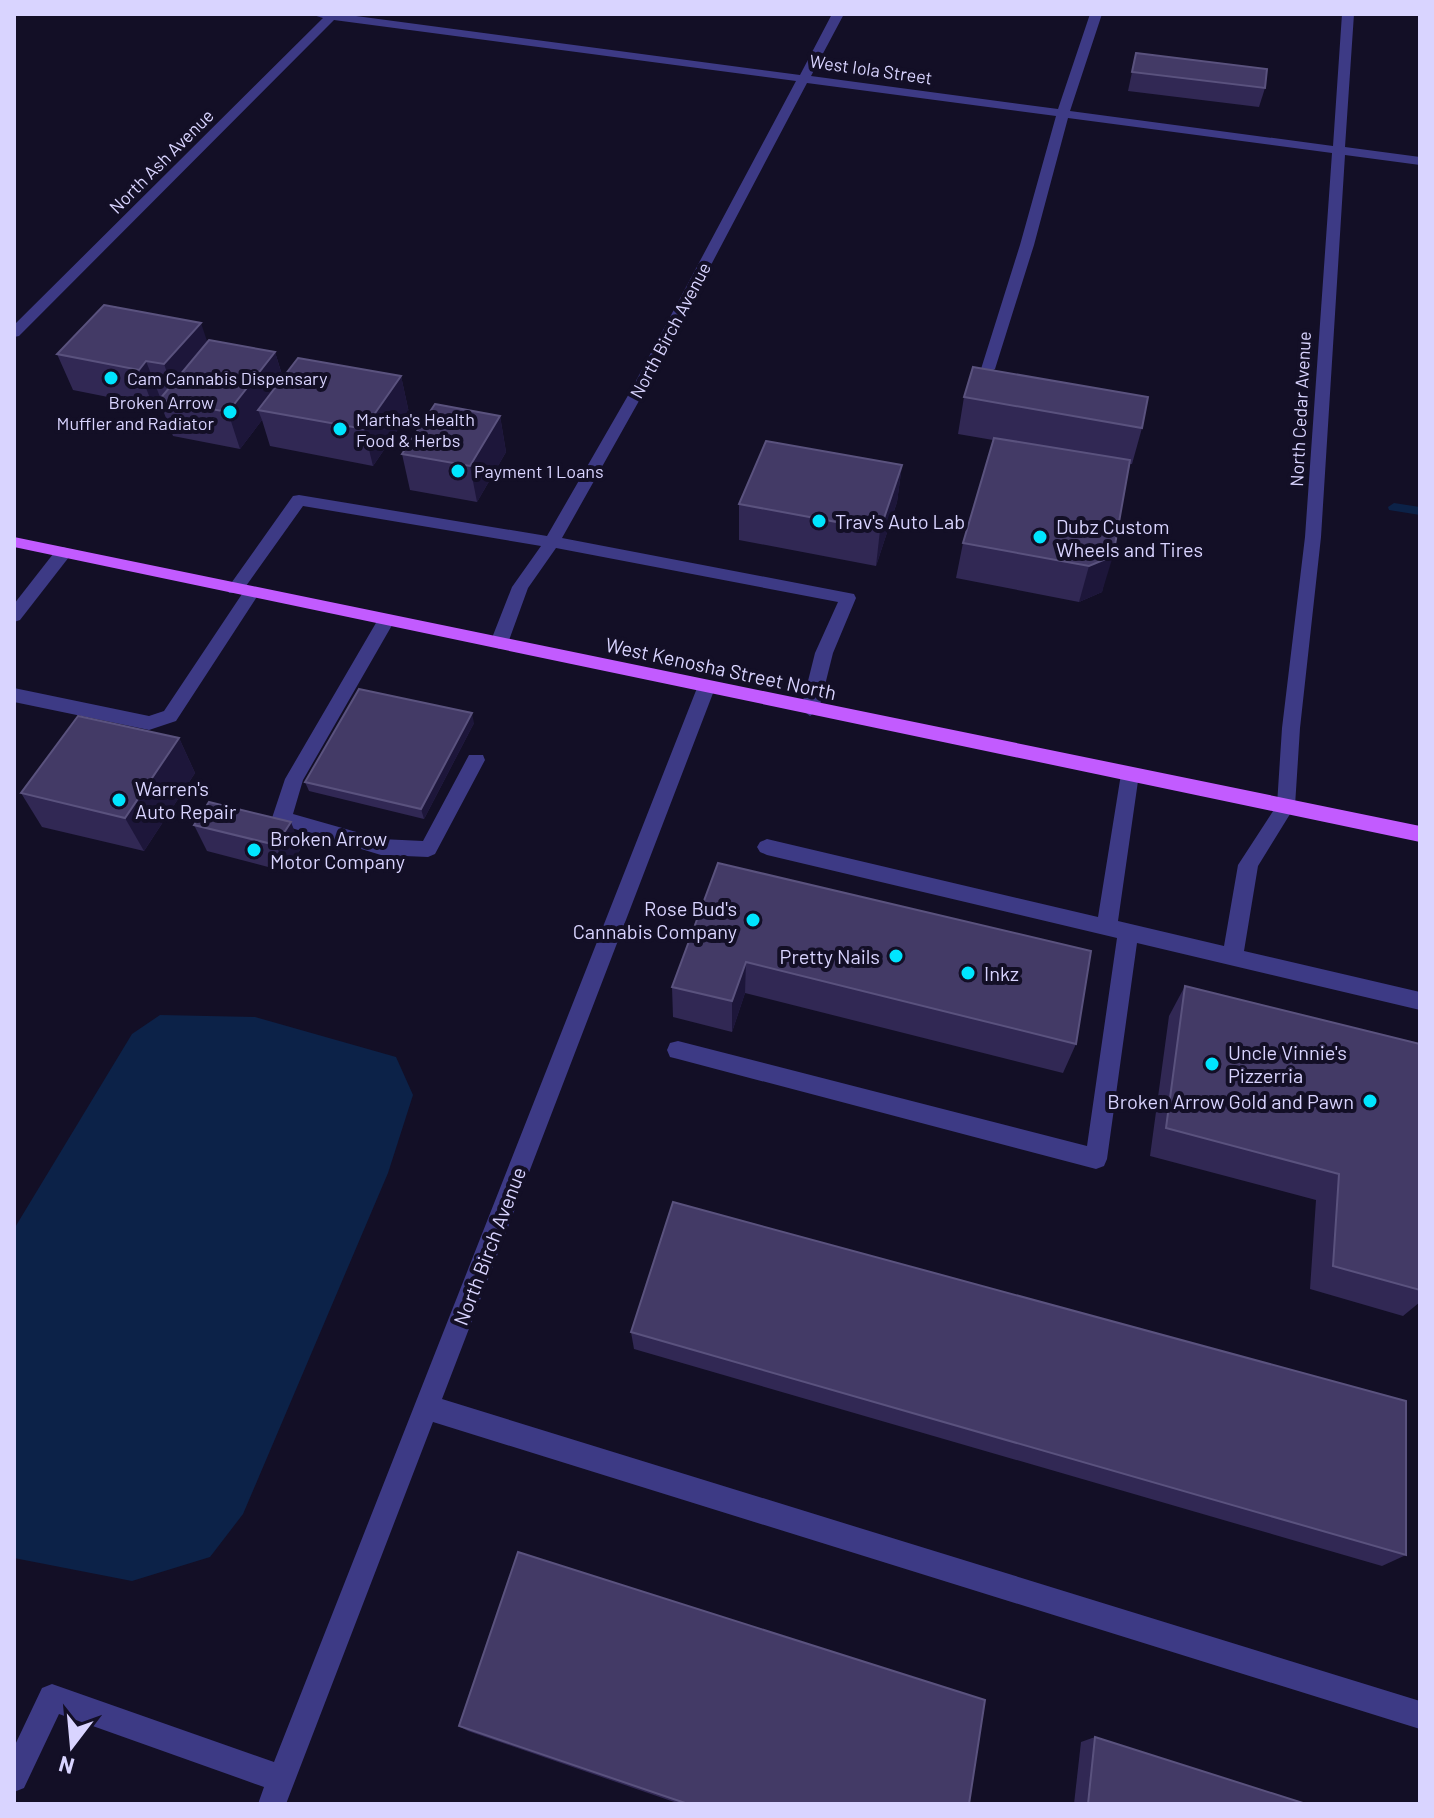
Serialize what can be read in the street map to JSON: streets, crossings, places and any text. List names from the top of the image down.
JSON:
{
  "streets": {
    "main road": ["West Kenosha Street North"],
    "street": [
      "West Iola Street",
      "North Ash Avenue",
      "North Birch Avenue",
      "North Cedar Avenue"
    ]
  },
  "crossings": [
    ["West Iola Street", "North Ash Avenue"],
    ["West Iola Street", "North Birch Avenue"],
    ["West Iola Street", "North Cedar Avenue"],
    ["North Birch Avenue", "West Kenosha Street North"],
    ["North Cedar Avenue", "West Kenosha Street North"]
  ],
  "places": [
    "Cam Cannabis Dispensary",
    "Broken Arrow Muffler and Radiator",
    "Martha's Health Food & Herbs",
    "Payment 1 Loans",
    "Trav's Auto Lab",
    "Dubz Custom Wheels and Tires",
    "Warren's Auto Repair",
    "Broken Arrow Motor Company",
    "Rose Bud's Cannabis Company",
    "Pretty Nails",
    "Inkz",
    "Uncle Vinnie's Pizzerria",
    "Broken Arrow Gold and Pawn"
  ],
  "north": "bottom"
}
